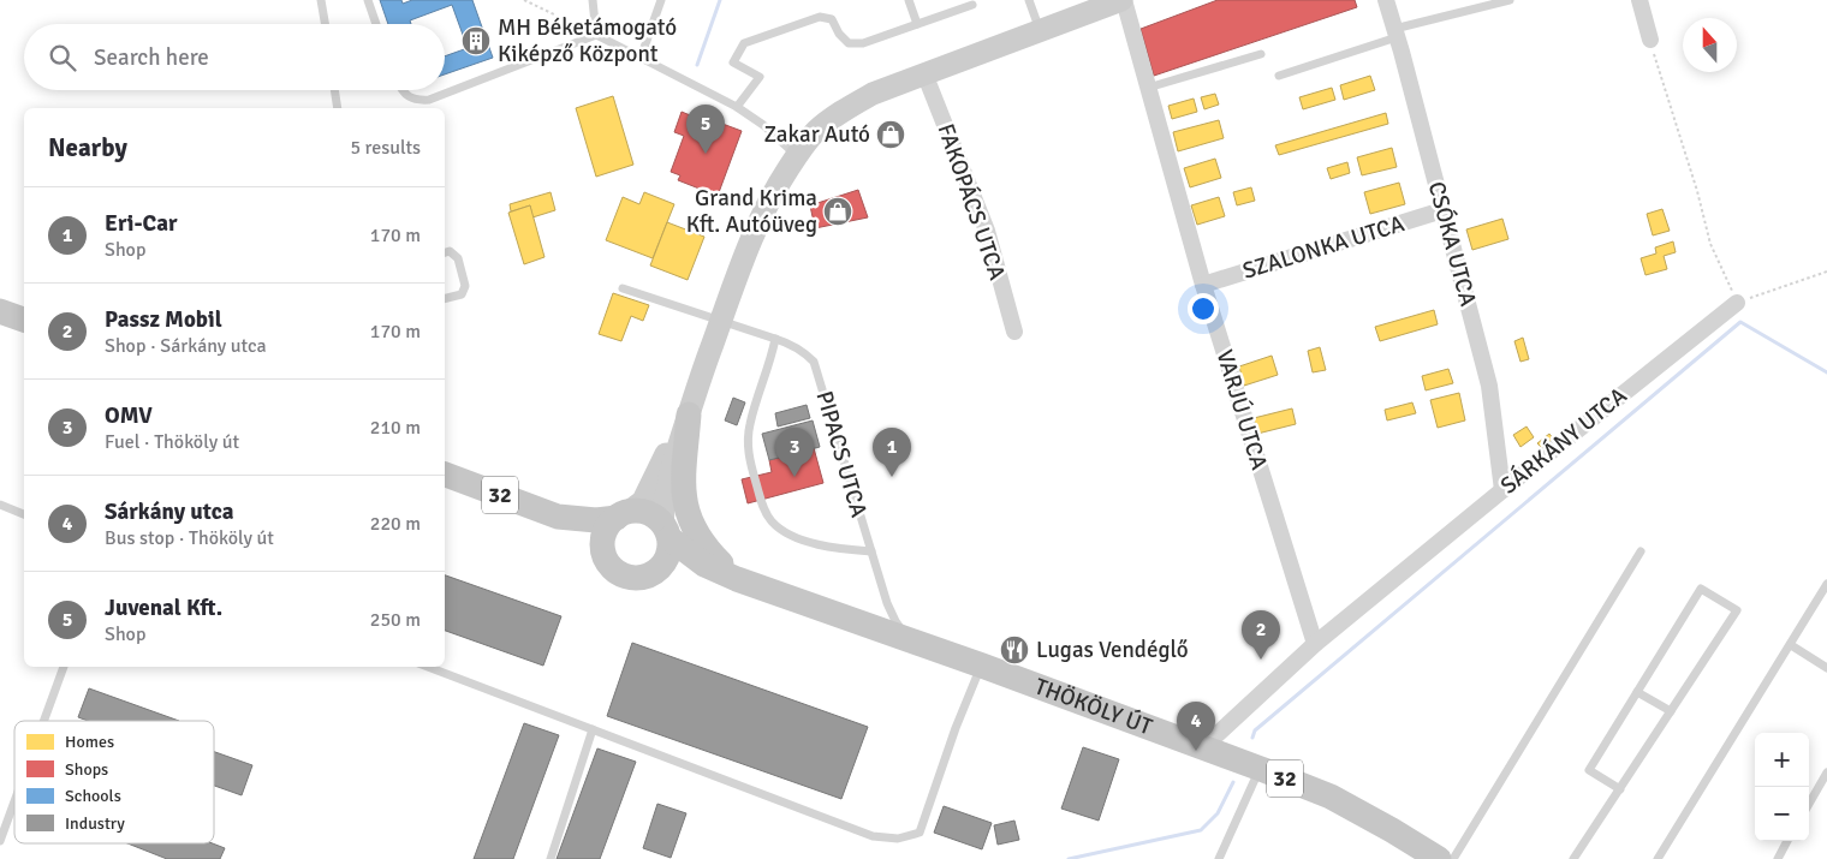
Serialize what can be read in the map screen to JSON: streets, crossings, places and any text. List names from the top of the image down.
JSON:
{
  "streets": {
    "main road": ["32", "THÖKÖLY ÚT"],
    "street": [
      "FAKOPÁCS UTCA",
      "CSÓKA UTCA",
      "SZALONKA UTCA",
      "VARJÚ UTCA",
      "SÁRKÁNY UTCA"
    ],
    "lane": ["PIPACS UTCA"]
  },
  "crossings": [
    ["CSÓKA UTCA", "SZALONKA UTCA"],
    ["CSÓKA UTCA", "SÁRKÁNY UTCA"],
    ["SZALONKA UTCA", "VARJÚ UTCA"],
    ["VARJÚ UTCA", "SÁRKÁNY UTCA"],
    ["SÁRKÁNY UTCA", "THÖKÖLY ÚT"],
    ["PIPACS UTCA", "THÖKÖLY ÚT"],
    ["32", "THÖKÖLY ÚT"]
  ],
  "places": {
    "building": ["MH Béketámogató Kiképző Központ"],
    "shop": ["Zakar Autó", "Grand Krima Kft. Autóüveg"],
    "restaurant": ["Lugas Vendéglő"]
  },
  "legend": [
    "Homes",
    "Shops",
    "Schools",
    "Industry"
  ],
  "north": "top",
  "page": {
    "search": "Search here",
    "pins": [
      "5",
      "1",
      "3",
      "2",
      "4"
    ],
    "heading": ["Nearby", "5 results"],
    "list": [
      {
        "mark": "1",
        "name": "Eri-Car",
        "note": "Shop",
        "value": "170 m"
      },
      {
        "mark": "2",
        "name": "Passz Mobil",
        "note": "Shop · Sárkány utca",
        "value": "170 m"
      },
      {
        "mark": "3",
        "name": "OMV",
        "note": "Fuel · Thököly út",
        "value": "210 m"
      },
      {
        "mark": "4",
        "name": "Sárkány utca",
        "note": "Bus stop · Thököly út",
        "value": "220 m"
      },
      {
        "mark": "5",
        "name": "Juvenal Kft.",
        "note": "Shop",
        "value": "250 m"
      }
    ],
    "map_buttons": ["+", "−"]
  }
}
